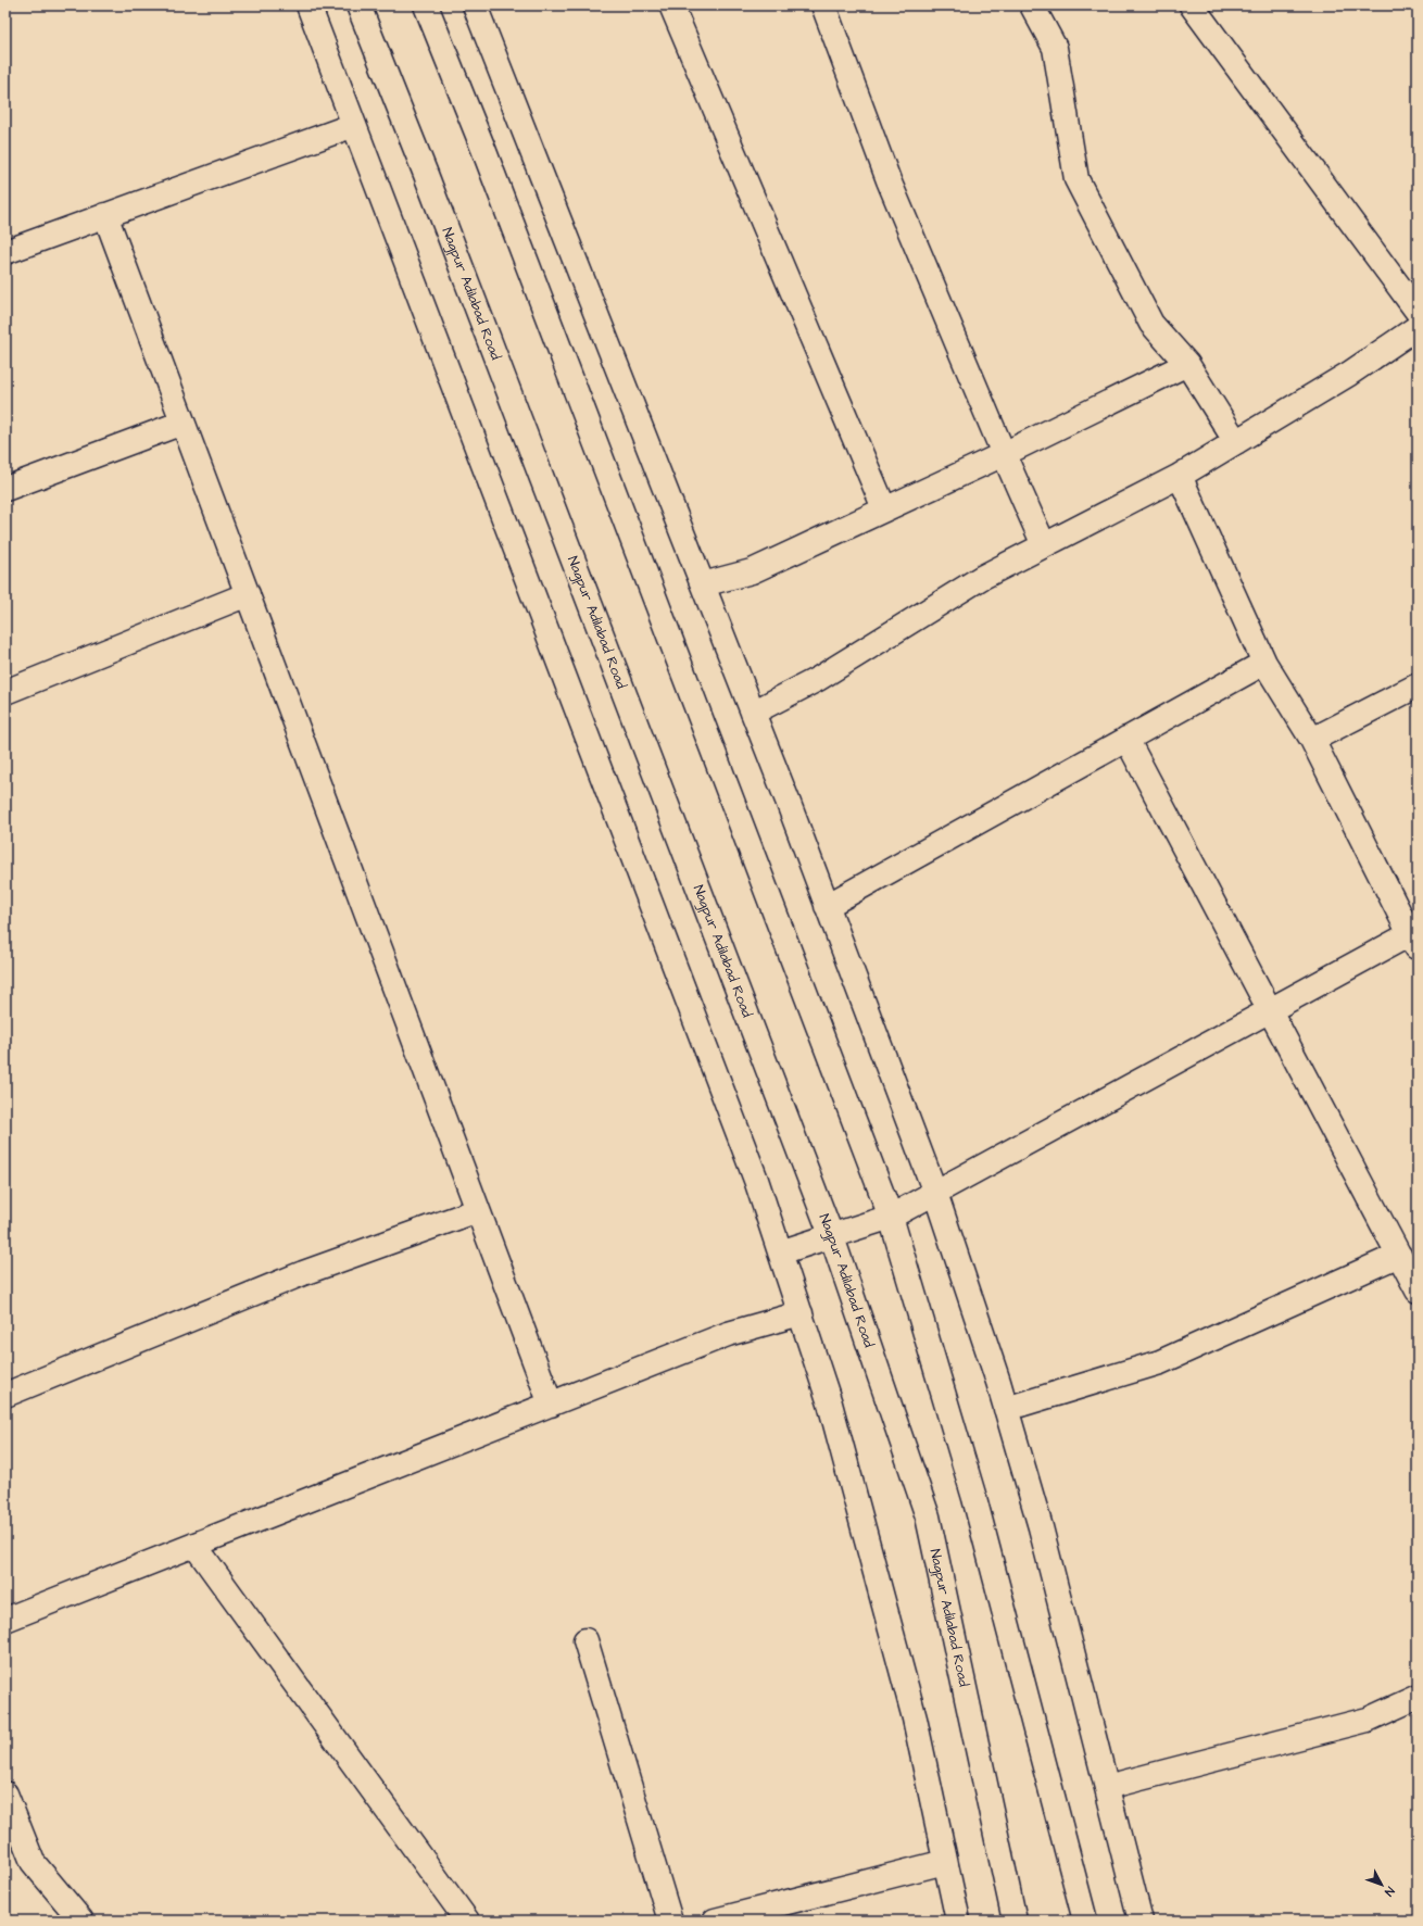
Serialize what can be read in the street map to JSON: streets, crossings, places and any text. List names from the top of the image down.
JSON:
{
  "streets": {
    "main road": ["Nagpur Adilabad Road"]
  },
  "north": "bottom right"
}
